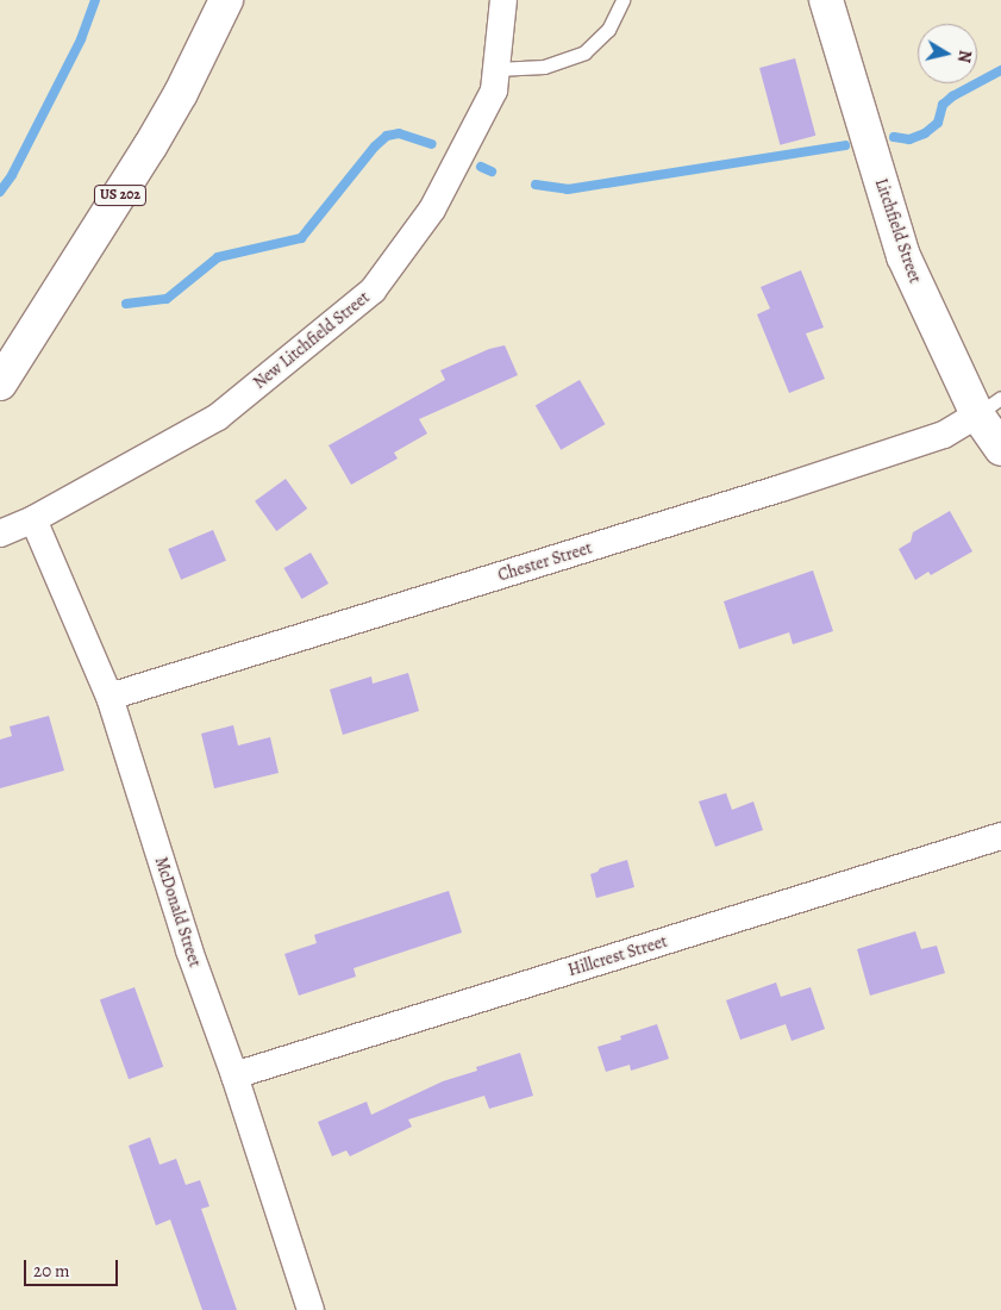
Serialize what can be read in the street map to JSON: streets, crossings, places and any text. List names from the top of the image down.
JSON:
{
  "streets": {
    "main road": ["US 202", "Litchfield Street"],
    "street": [
      "New Litchfield Street",
      "Chester Street",
      "McDonald Street",
      "Hillcrest Street"
    ]
  },
  "crossings": [
    ["Litchfield Street", "Chester Street"],
    ["New Litchfield Street", "McDonald Street"],
    ["Chester Street", "McDonald Street"],
    ["McDonald Street", "Hillcrest Street"]
  ],
  "scale_bar": "20 m",
  "north": "right"
}
